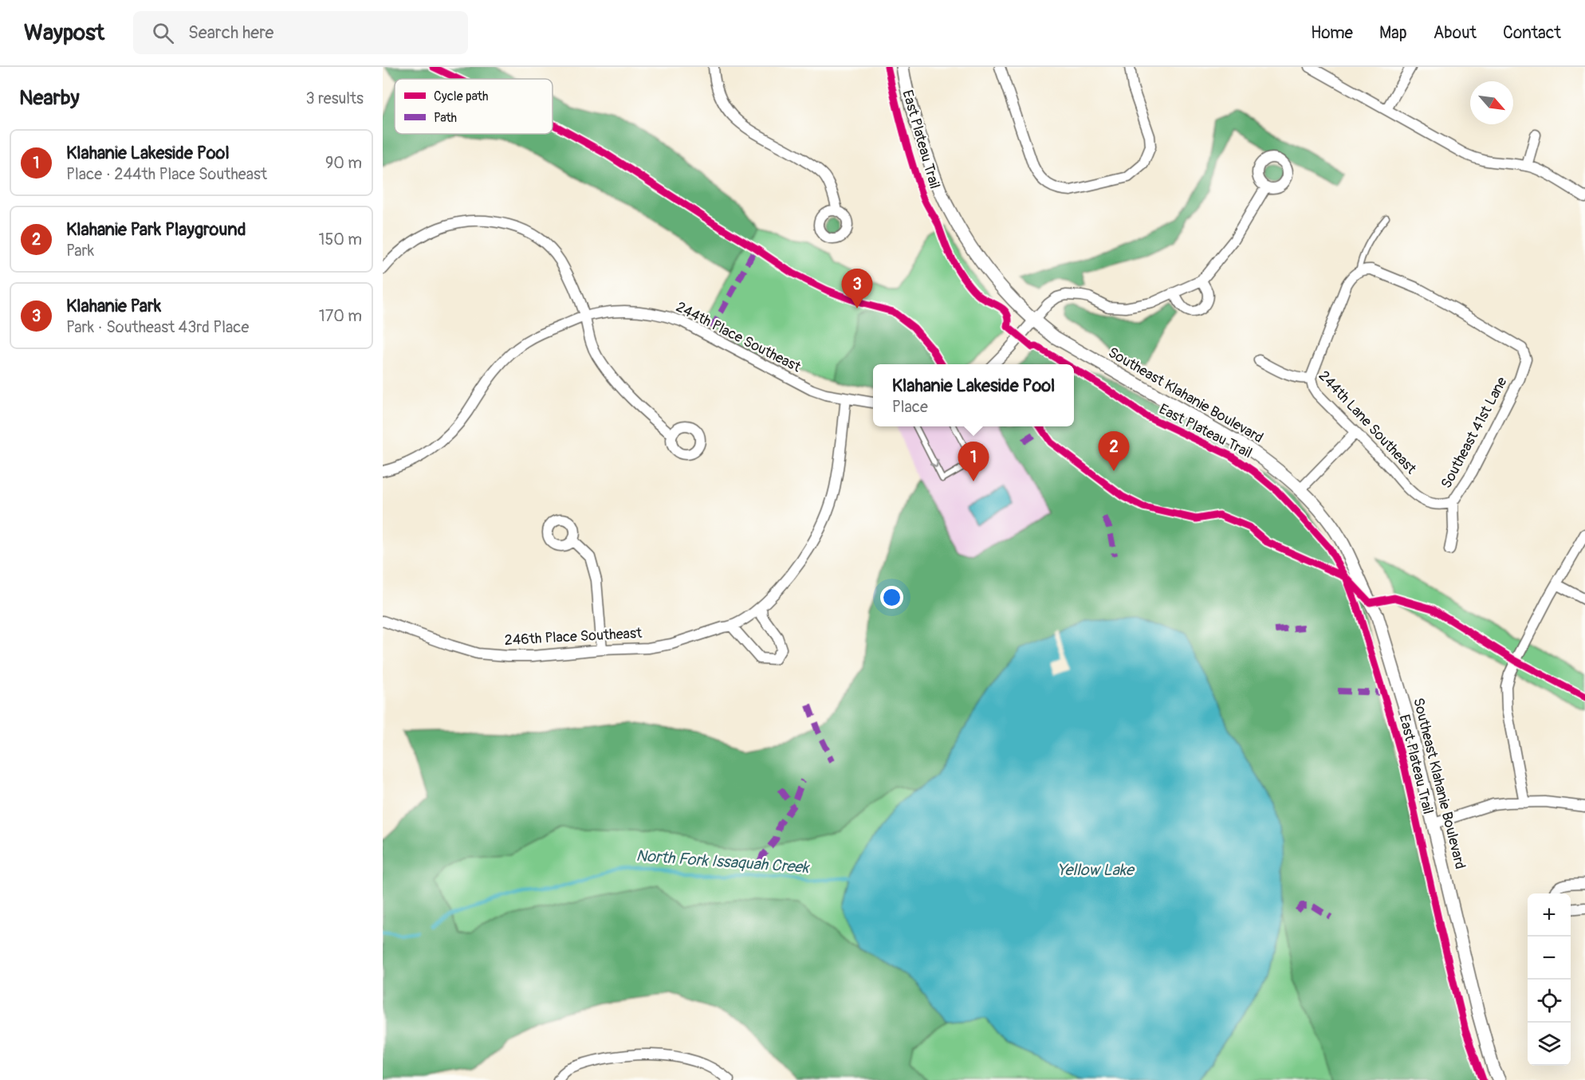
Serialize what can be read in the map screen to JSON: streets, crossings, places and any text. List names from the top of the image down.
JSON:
{
  "streets": {
    "street": [
      "244th Place Southeast",
      "Southeast Klahanie Boulevard",
      "244th Lane Southeast",
      "Southeast 41st Lane",
      "246th Place Southeast"
    ],
    "cycle path": ["East Plateau Trail"]
  },
  "crossings": [
    ["244th Place Southeast", "246th Place Southeast"],
    ["244th Lane Southeast", "Southeast 41st Lane"]
  ],
  "water": ["North Fork Issaquah Creek", "Yellow Lake"],
  "legend": ["Cycle path", "Path"],
  "north": "bottom right",
  "page": {
    "header": "Waypost",
    "search": "Search here",
    "nav": [
      "Home",
      "Map",
      "About",
      "Contact"
    ],
    "heading": ["Nearby", "3 results"],
    "list": [
      {
        "mark": "1",
        "name": "Klahanie Lakeside Pool",
        "note": "Place · 244th Place Southeast",
        "value": "90 m"
      },
      {
        "mark": "2",
        "name": "Klahanie Park Playground",
        "note": "Park",
        "value": "150 m"
      },
      {
        "mark": "3",
        "name": "Klahanie Park",
        "note": "Park · Southeast 43rd Place",
        "value": "170 m"
      }
    ],
    "pins": ["3", "2", "1"],
    "popup": ["Klahanie Lakeside Pool", "Place"],
    "map_buttons": ["+", "−"]
  }
}
